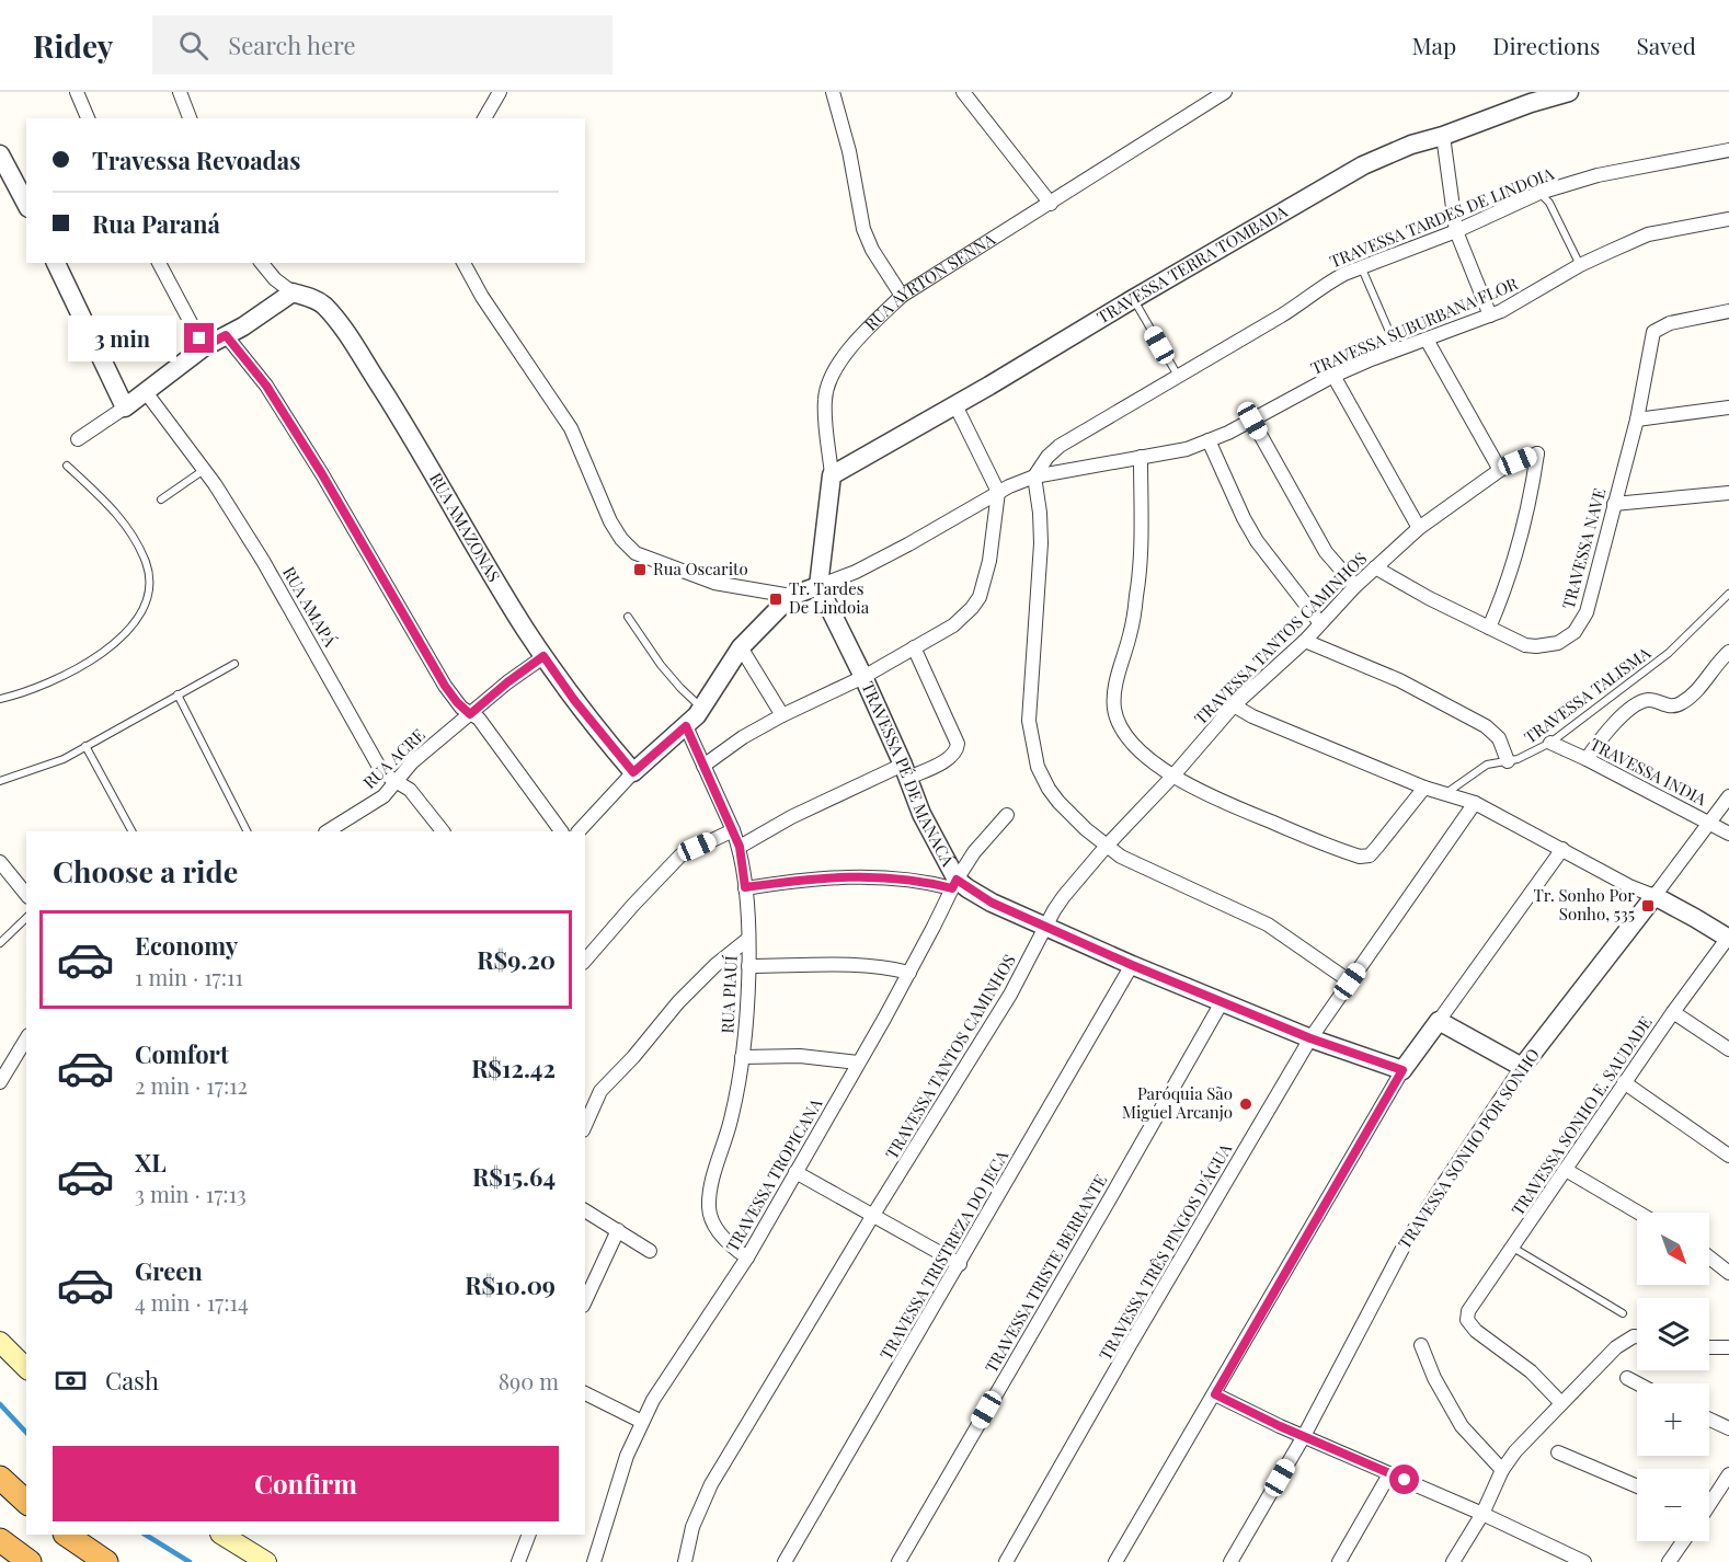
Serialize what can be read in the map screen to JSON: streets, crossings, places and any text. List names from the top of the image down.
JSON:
{
  "streets": {
    "street": [
      "TRAVESSA TARDES DE LINDOIA",
      "TRAVESSA TERRA TOMBADA",
      "RUA AYRTON SENNA",
      "TRAVESSA SUBURBANA FLOR",
      "RUA AMAZONAS",
      "TRAVESSA NAVE",
      "RUA AMAPÁ",
      "TRAVESSA TANTOS CAMINHOS",
      "RUA ACRE",
      "TRAVESSA INDIA",
      "TRAVESSA PÉ DE MANACÁ",
      "RUA PIAUÍ",
      "TRAVESSA SONHO E. SAUDADE",
      "TRAVESSA SONHO POR SONHO",
      "TRAVESSA TROPICANA",
      "TRAVESSA TRÊS PINGOS D'ÁGUA",
      "TRAVESSA TRISTREZA DO JECA",
      "TRAVESSA TRISTE BERRANTE"
    ],
    "lane": ["TRAVESSA TALISMA"]
  },
  "crossings": [
    ["TRAVESSA TARDES DE LINDOIA", "TRAVESSA SUBURBANA FLOR"],
    ["TRAVESSA TERRA TOMBADA", "RUA AYRTON SENNA"],
    ["RUA AYRTON SENNA", "TRAVESSA PÉ DE MANACÁ"],
    ["RUA AMAZONAS", "RUA ACRE"],
    ["TRAVESSA NAVE", "TRAVESSA TANTOS CAMINHOS"],
    ["RUA AMAPÁ", "RUA ACRE"],
    ["TRAVESSA TANTOS CAMINHOS", "TRAVESSA PÉ DE MANACÁ"],
    ["TRAVESSA TALISMA", "TRAVESSA INDIA"],
    ["TRAVESSA INDIA", "TRAVESSA SONHO POR SONHO"],
    ["TRAVESSA PÉ DE MANACÁ", "TRAVESSA TROPICANA"],
    ["TRAVESSA PÉ DE MANACÁ", "TRAVESSA TRÊS PINGOS D'ÁGUA"],
    ["TRAVESSA PÉ DE MANACÁ", "TRAVESSA TRISTREZA DO JECA"],
    ["TRAVESSA PÉ DE MANACÁ", "TRAVESSA TRISTE BERRANTE"],
    ["RUA PIAUÍ", "TRAVESSA TROPICANA"]
  ],
  "places": {
    "transit": ["Rua Oscarito", "Tr. Tardes De Lindoia", "Tr. Sonho Por Sonho, 535"],
    "other": ["Paróquia São Miguel Arcanjo"]
  },
  "north": "bottom right",
  "page": {
    "header": "Ridey",
    "search": "Search here",
    "nav": ["Map", "Directions", "Saved"],
    "banner": ["Travessa Revoadas", "Rua Paraná"],
    "bubble": "3 min",
    "heading": "Choose a ride",
    "list": [
      {
        "name": "Economy",
        "note": "1 min · 17:11",
        "value": "R$9.20"
      },
      {
        "name": "Comfort",
        "note": "2 min · 17:12",
        "value": "R$12.42"
      },
      {
        "name": "XL",
        "note": "3 min · 17:13",
        "value": "R$15.64"
      },
      {
        "name": "Green",
        "note": "4 min · 17:14",
        "value": "R$10.09"
      }
    ],
    "map_buttons": ["+", "−"],
    "pay": ["Cash", "890 m"],
    "buttons": "Confirm"
  }
}
